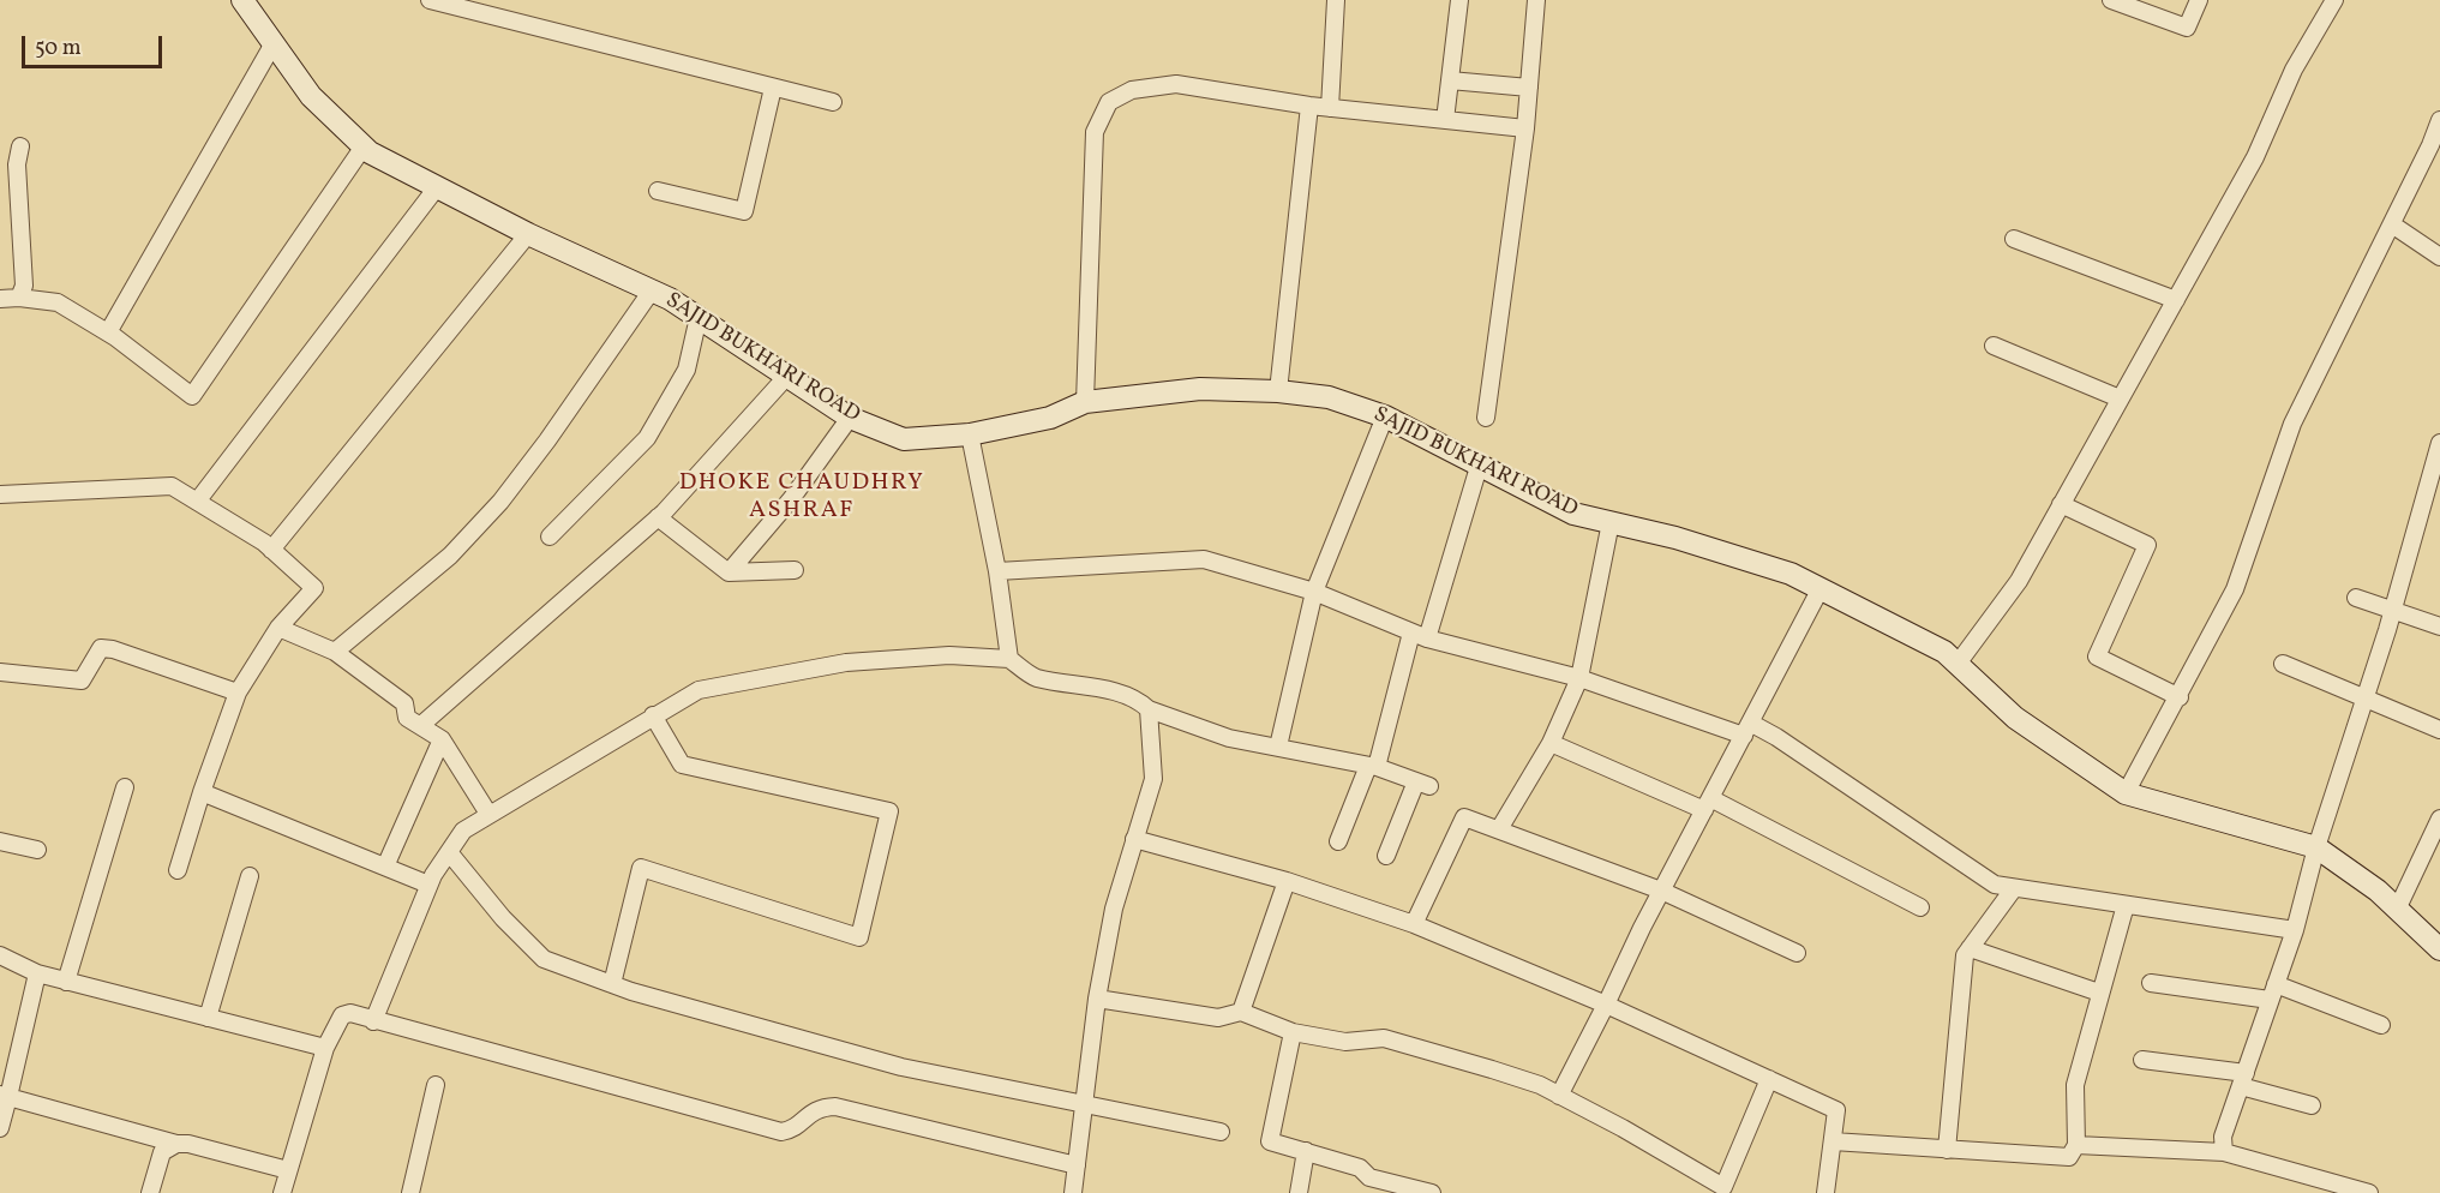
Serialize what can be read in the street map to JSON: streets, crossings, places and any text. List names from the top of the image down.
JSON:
{
  "streets": {
    "street": ["SAJID BUKHARI ROAD"]
  },
  "districts": ["DHOKE CHAUDHRY ASHRAF"],
  "scale_bar": "50 m"
}
